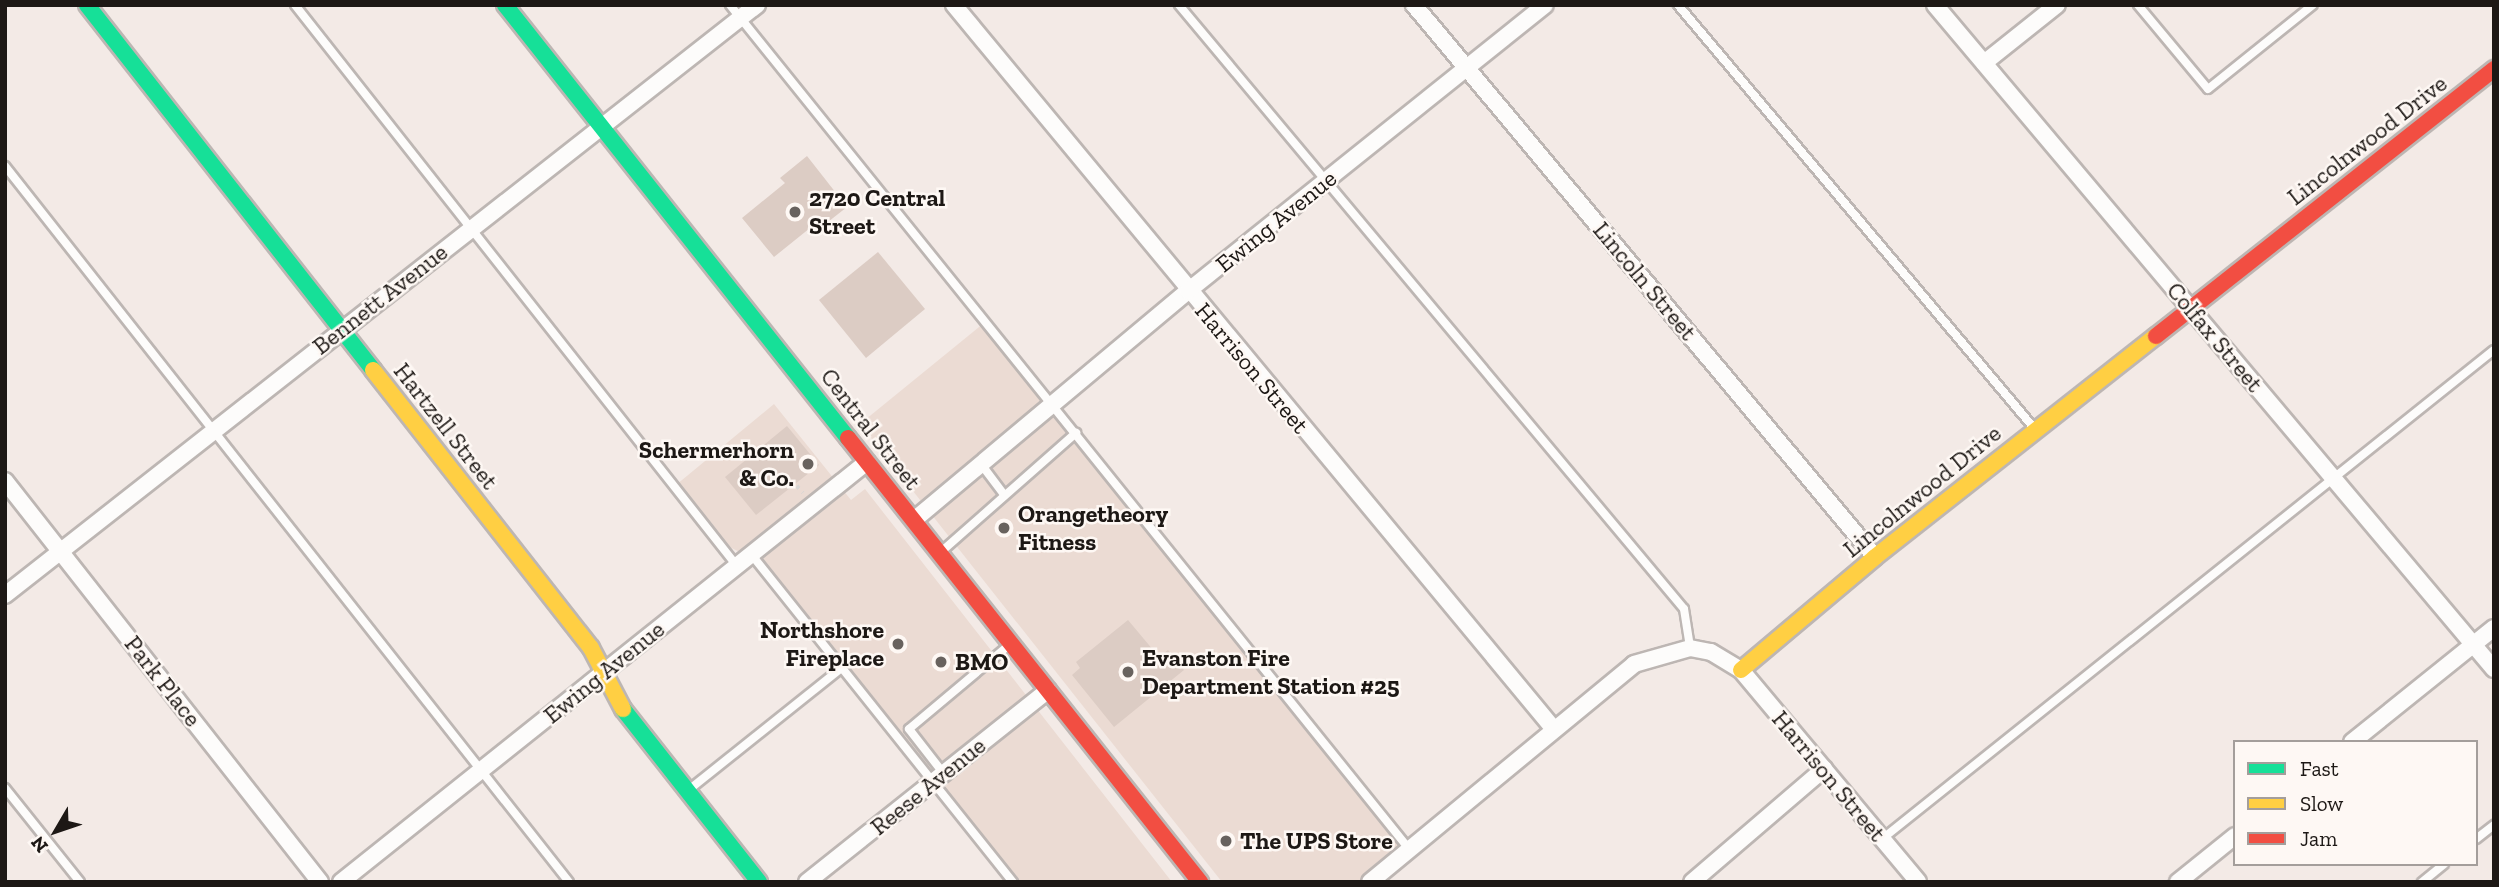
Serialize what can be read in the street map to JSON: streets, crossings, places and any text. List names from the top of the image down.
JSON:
{
  "streets": {
    "street": [
      "Lincolnwood Drive",
      "Ewing Avenue",
      "Lincoln Street",
      "Bennett Avenue",
      "Colfax Street",
      "Harrison Street",
      "Hartzell Street",
      "Central Street",
      "Park Place",
      "Reese Avenue"
    ]
  },
  "crossings": [
    ["Lincolnwood Drive", "Lincoln Street"],
    ["Lincolnwood Drive", "Colfax Street"],
    ["Lincolnwood Drive", "Harrison Street"],
    ["Ewing Avenue", "Lincoln Street"],
    ["Ewing Avenue", "Harrison Street"],
    ["Ewing Avenue", "Hartzell Street"],
    ["Ewing Avenue", "Central Street"],
    ["Bennett Avenue", "Hartzell Street"],
    ["Bennett Avenue", "Central Street"],
    ["Bennett Avenue", "Park Place"],
    ["Central Street", "Reese Avenue"]
  ],
  "places": [
    "2720 Central Street",
    "Schermerhorn & Co.",
    "Orangetheory Fitness",
    "Northshore Fireplace",
    "BMO",
    "Evanston Fire Department Station #25",
    "The UPS Store"
  ],
  "legend": ["Fast", "Slow", "Jam"],
  "north": "bottom left"
}
